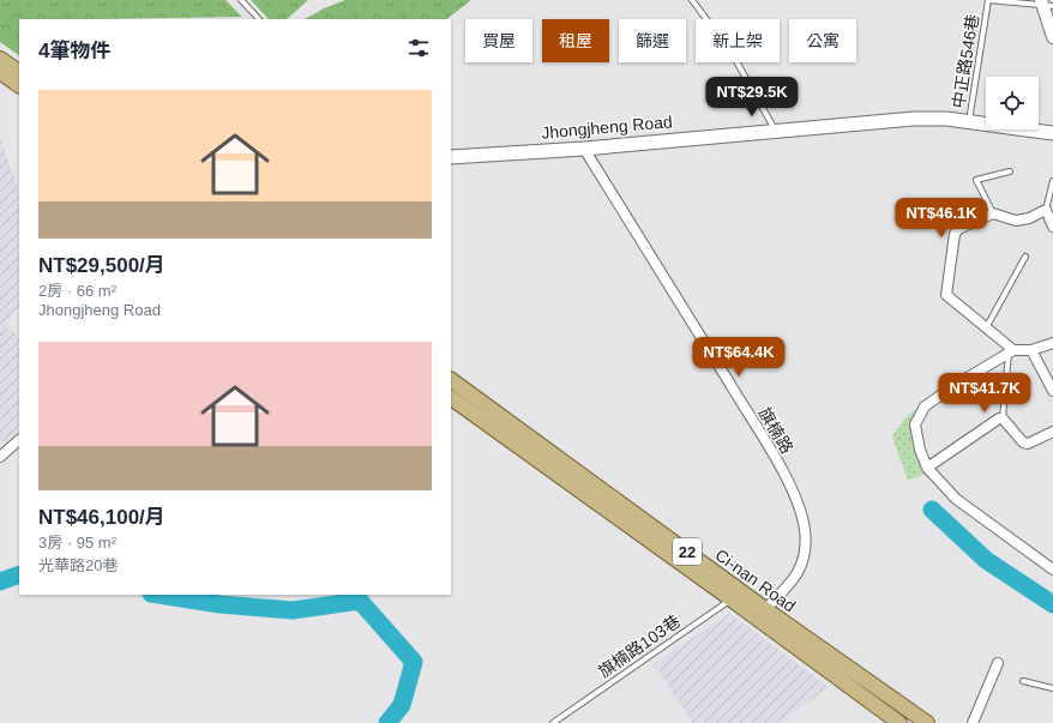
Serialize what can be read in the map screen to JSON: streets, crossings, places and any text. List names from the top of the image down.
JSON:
{
  "streets": {
    "main road": ["Jhongjheng Road", "22", "Ci-nan Road"],
    "street": ["旗楠路"],
    "lane": ["中正路546巷", "旗楠路103巷"]
  },
  "crossings": [
    ["中正路546巷", "Jhongjheng Road"],
    ["Jhongjheng Road", "旗楠路"],
    ["旗楠路", "Ci-nan Road"],
    ["Ci-nan Road", "旗楠路103巷"]
  ],
  "page": {
    "chip": [
      "買屋",
      "租屋",
      "篩選",
      "新上架",
      "公寓"
    ],
    "heading": "4筆物件",
    "price": [
      "NT$29.5K",
      "NT$46.1K",
      "NT$64.4K",
      "NT$41.7K"
    ],
    "list": [
      {
        "name": "NT$29,500/月",
        "note": "2房 · 66 m² · Jhongjheng Road"
      },
      {
        "name": "NT$46,100/月",
        "note": "3房 · 95 m² · 光華路20巷"
      }
    ]
  }
}
